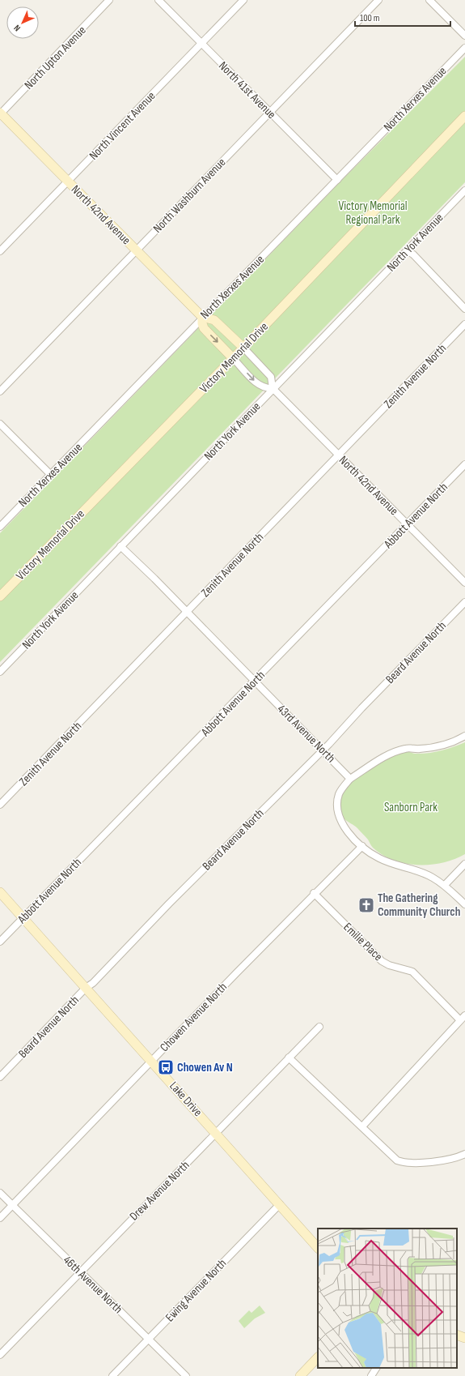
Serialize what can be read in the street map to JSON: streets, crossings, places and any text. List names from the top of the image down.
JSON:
{
  "streets": {
    "street": [
      "North Upton Avenue",
      "North 41st Avenue",
      "North Xerxes Avenue",
      "North Vincent Avenue",
      "North Washburn Avenue",
      "North 42nd Avenue",
      "North York Avenue",
      "Victory Memorial Drive",
      "Zenith Avenue North",
      "Abbott Avenue North",
      "Beard Avenue North",
      "43rd Avenue North",
      "Emilie Place",
      "Chowen Avenue North",
      "Lake Drive",
      "Drew Avenue North",
      "46th Avenue North",
      "Ewing Avenue North"
    ]
  },
  "crossings": [
    ["North Upton Avenue", "North 42nd Avenue"],
    ["North 41st Avenue", "North Xerxes Avenue"],
    ["North 41st Avenue", "North Vincent Avenue"],
    ["North 41st Avenue", "North Washburn Avenue"],
    ["North Xerxes Avenue", "North 42nd Avenue"],
    ["North Vincent Avenue", "North 42nd Avenue"],
    ["North Washburn Avenue", "North 42nd Avenue"],
    ["North 42nd Avenue", "North York Avenue"],
    ["North 42nd Avenue", "Victory Memorial Drive"],
    ["North 42nd Avenue", "Zenith Avenue North"],
    ["North 42nd Avenue", "Abbott Avenue North"],
    ["North York Avenue", "43rd Avenue North"],
    ["Zenith Avenue North", "43rd Avenue North"],
    ["Abbott Avenue North", "43rd Avenue North"],
    ["Abbott Avenue North", "Lake Drive"],
    ["Beard Avenue North", "43rd Avenue North"],
    ["Beard Avenue North", "Lake Drive"],
    ["Emilie Place", "Chowen Avenue North"],
    ["Chowen Avenue North", "Lake Drive"],
    ["Chowen Avenue North", "46th Avenue North"],
    ["Lake Drive", "Drew Avenue North"],
    ["Lake Drive", "Ewing Avenue North"],
    ["Drew Avenue North", "46th Avenue North"],
    ["46th Avenue North", "Ewing Avenue North"]
  ],
  "parks": ["Victory Memorial Regional Park", "Sanborn Park"],
  "places": {
    "church": ["The Gathering Community Church"],
    "bus stop": ["Chowen Av N"]
  },
  "scale_bar": "100 m",
  "north": "bottom left"
}
